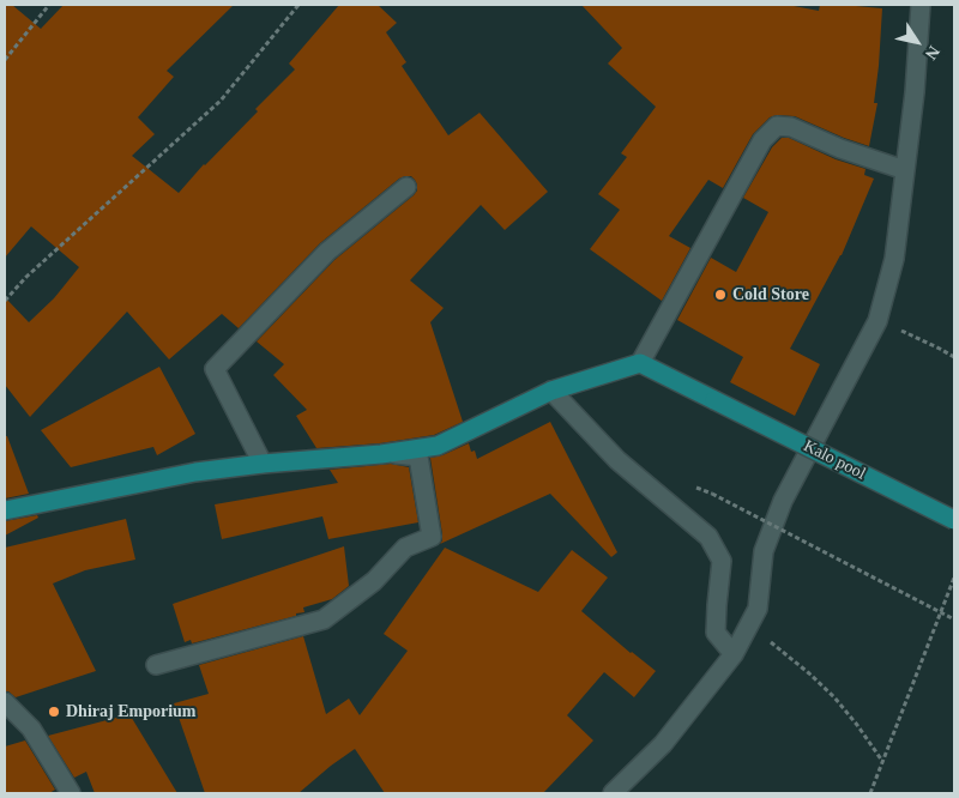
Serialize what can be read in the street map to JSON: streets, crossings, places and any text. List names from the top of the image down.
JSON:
{
  "streets": {
    "main road": ["Kalo pool"]
  },
  "places": ["Cold Store", "Dhiraj Emporium"],
  "north": "bottom right"
}
